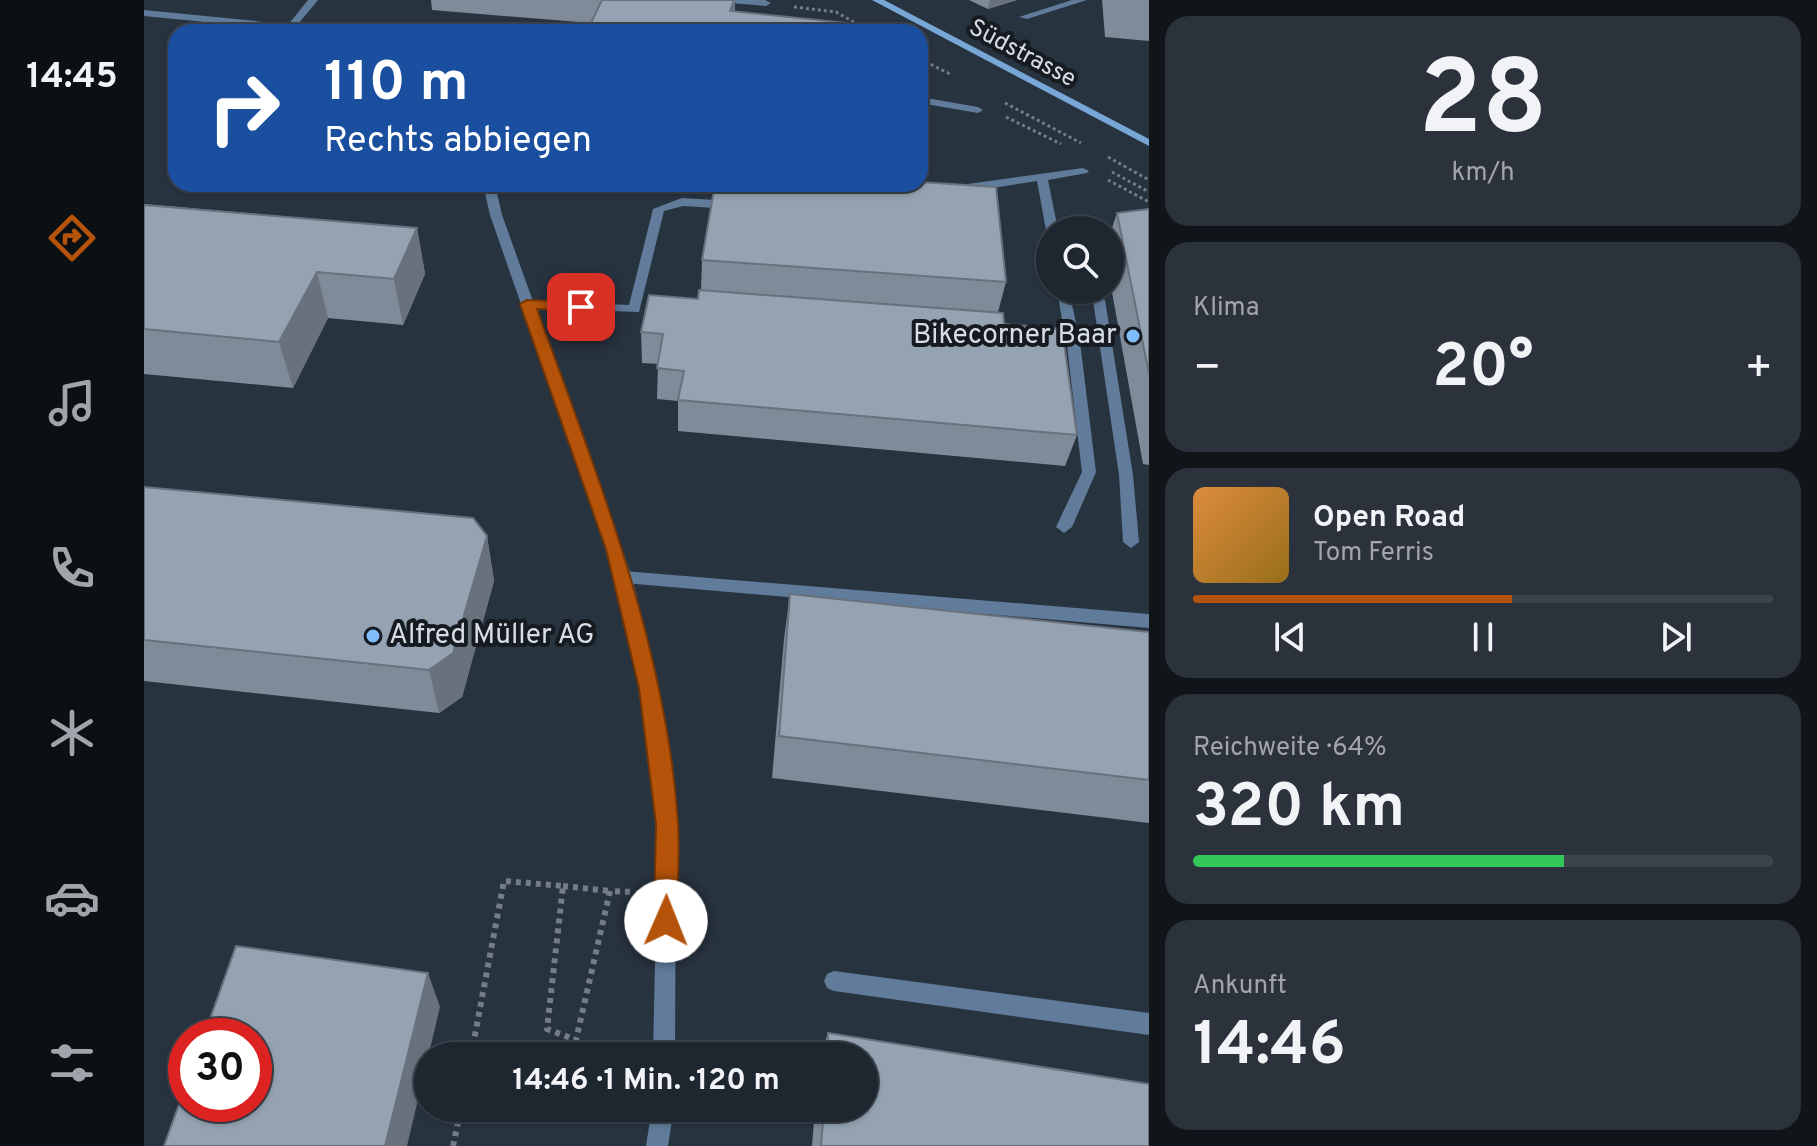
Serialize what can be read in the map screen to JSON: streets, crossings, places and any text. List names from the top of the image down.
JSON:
{
  "streets": {
    "main road": ["Südstrasse"]
  },
  "places": ["Bikecorner Baar", "Alfred Müller AG"],
  "page": {
    "tabs": "14:45",
    "tile": [
      ["28", "km/h"],
      "Klima",
      ["Reichweite · 64%", "320 km"],
      ["Ankunft", "14:46"]
    ],
    "turn": ["110 m", "Rechts abbiegen"],
    "heat": ["−", "20°", "+"],
    "song": ["Open Road", "Tom Ferris"],
    "limit": "30",
    "trip": "14:46 · 1 Min. · 120 m"
  }
}
